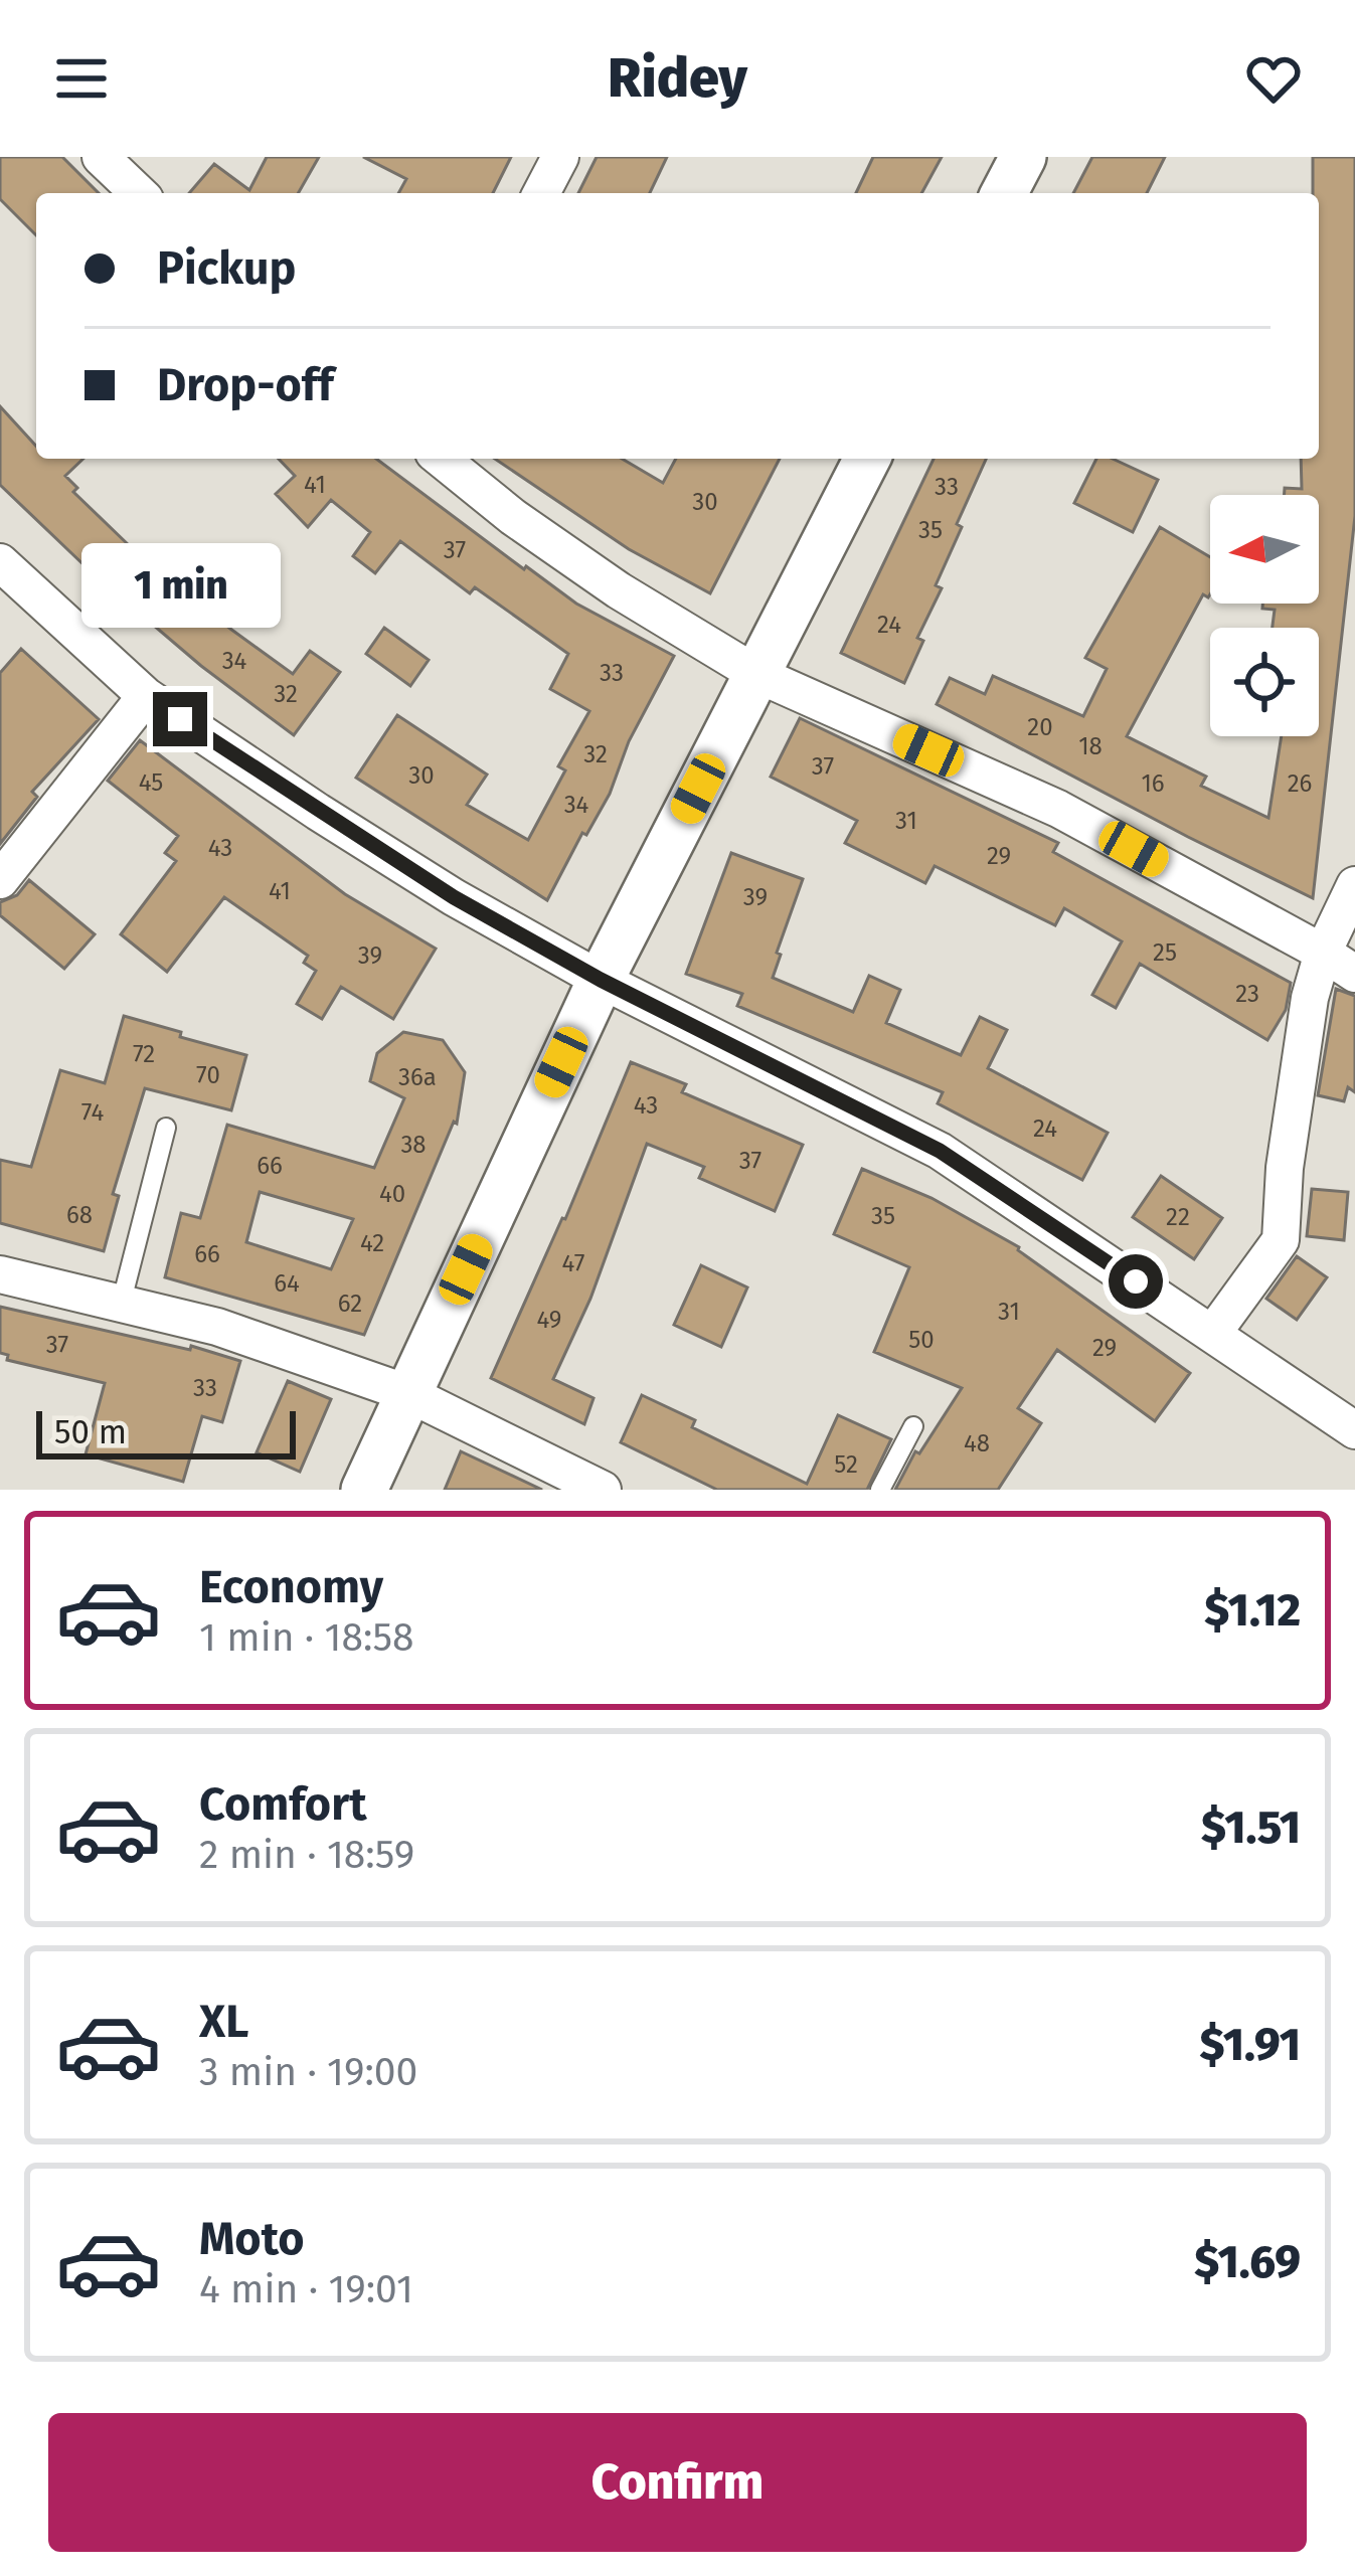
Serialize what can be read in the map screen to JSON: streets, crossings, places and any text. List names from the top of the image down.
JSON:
{
  "house_numbers": [
    "41",
    "33",
    "30",
    "35",
    "37",
    "24",
    "34",
    "33",
    "32",
    "20",
    "18",
    "32",
    "37",
    "30",
    "45",
    "16",
    "26",
    "34",
    "31",
    "43",
    "29",
    "41",
    "39",
    "25",
    "39",
    "23",
    "72",
    "70",
    "36а",
    "43",
    "74",
    "24",
    "38",
    "37",
    "66",
    "40",
    "68",
    "35",
    "22",
    "42",
    "66",
    "47",
    "64",
    "62",
    "31",
    "49",
    "50",
    "37",
    "29",
    "33",
    "48",
    "52"
  ],
  "scale_bar": "50 m",
  "north": "left",
  "page": {
    "header": "Ridey",
    "banner": ["Pickup", "Drop-off"],
    "bubble": "1 min",
    "scale": "50 m",
    "list": [
      {
        "name": "Economy",
        "note": "1 min · 18:58",
        "value": "$1.12"
      },
      {
        "name": "Comfort",
        "note": "2 min · 18:59",
        "value": "$1.51"
      },
      {
        "name": "XL",
        "note": "3 min · 19:00",
        "value": "$1.91"
      },
      {
        "name": "Moto",
        "note": "4 min · 19:01",
        "value": "$1.69"
      }
    ],
    "buttons": "Confirm"
  }
}
